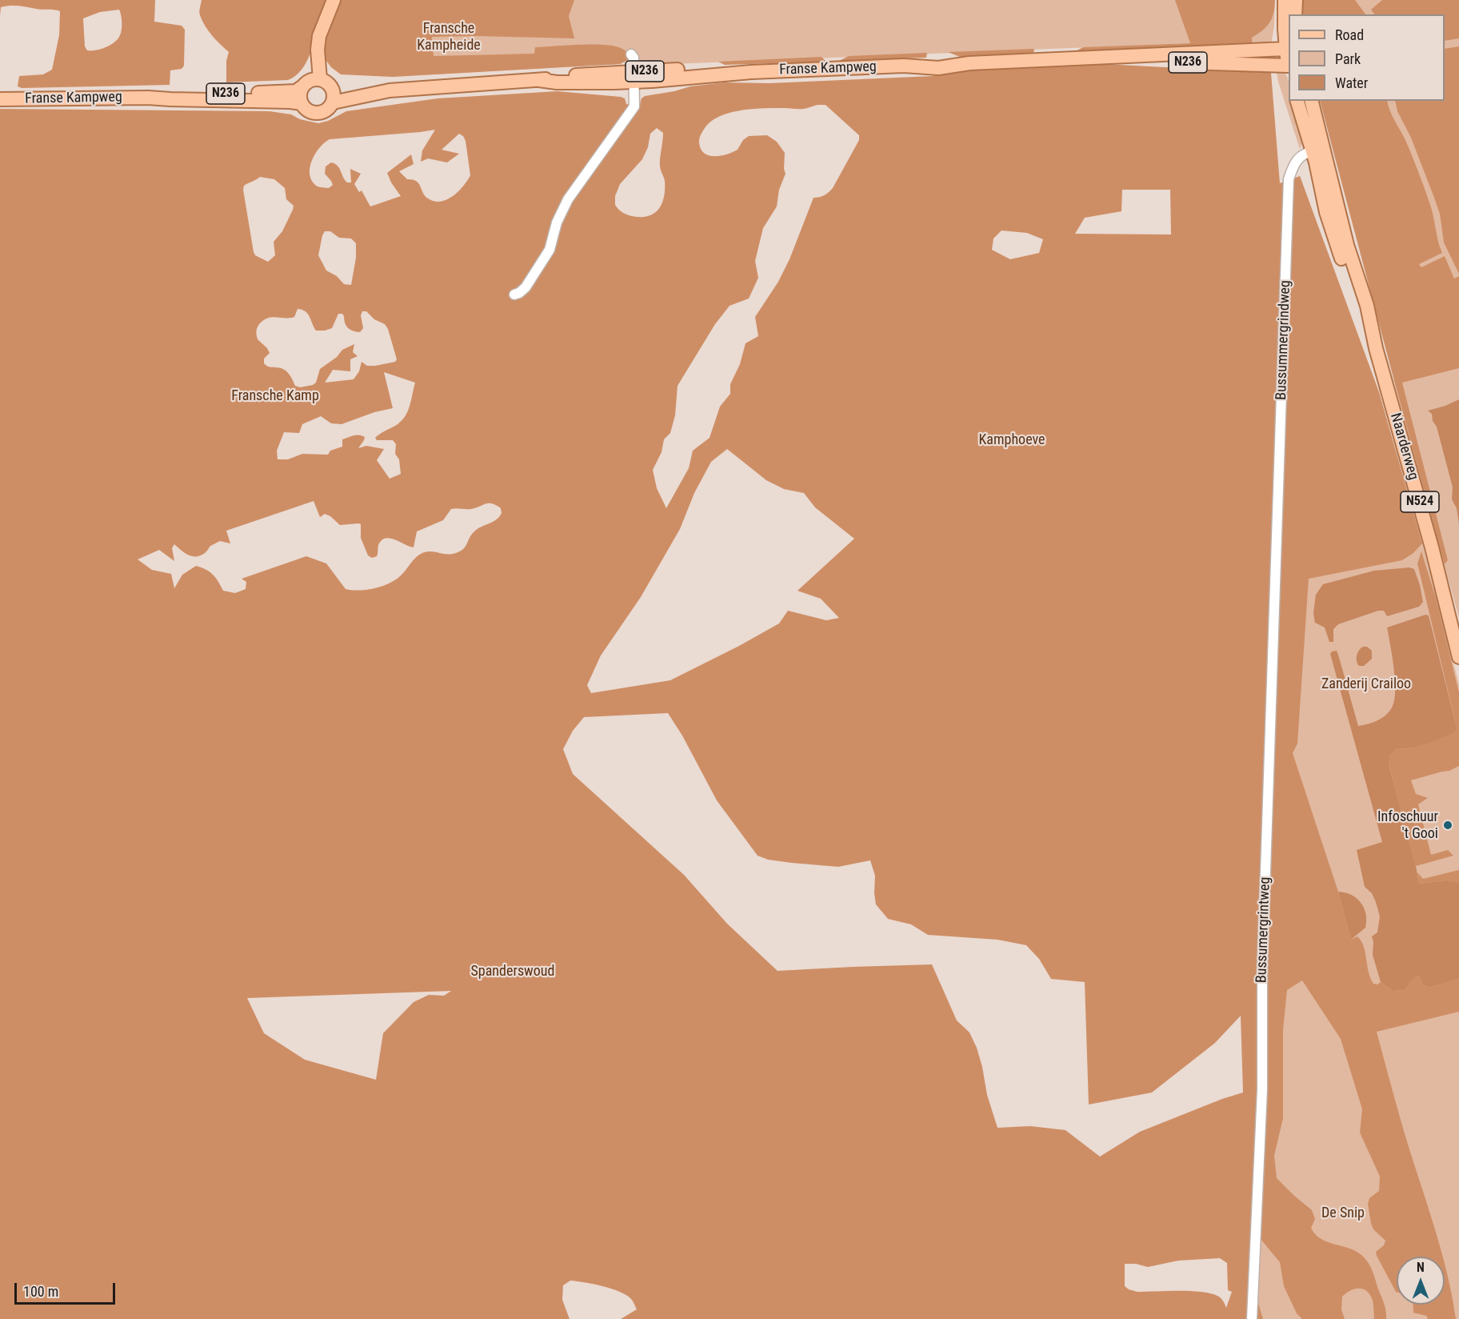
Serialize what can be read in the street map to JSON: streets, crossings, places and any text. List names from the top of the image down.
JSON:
{
  "streets": {
    "main road": [
      "N236",
      "Franse Kampweg",
      "Naarderweg",
      "N524"
    ],
    "street": ["Bussummergrindweg", "Bussumergrintweg"]
  },
  "crossings": [
    ["N236", "Franse Kampweg"],
    ["Bussummergrindweg", "Naarderweg"],
    ["Bussummergrindweg", "N524"],
    ["Bussummergrindweg", "Bussumergrintweg"],
    ["Naarderweg", "N524"]
  ],
  "parks": [
    "Fransche Kampheide",
    "Fransche Kamp",
    "Kamphoeve",
    "Zanderij Crailoo",
    "Spanderswoud",
    "De Snip"
  ],
  "places": ["Infoschuur 't Gooi"],
  "legend": ["Road", "Park", "Water"],
  "scale_bar": "100 m",
  "north": "top"
}
